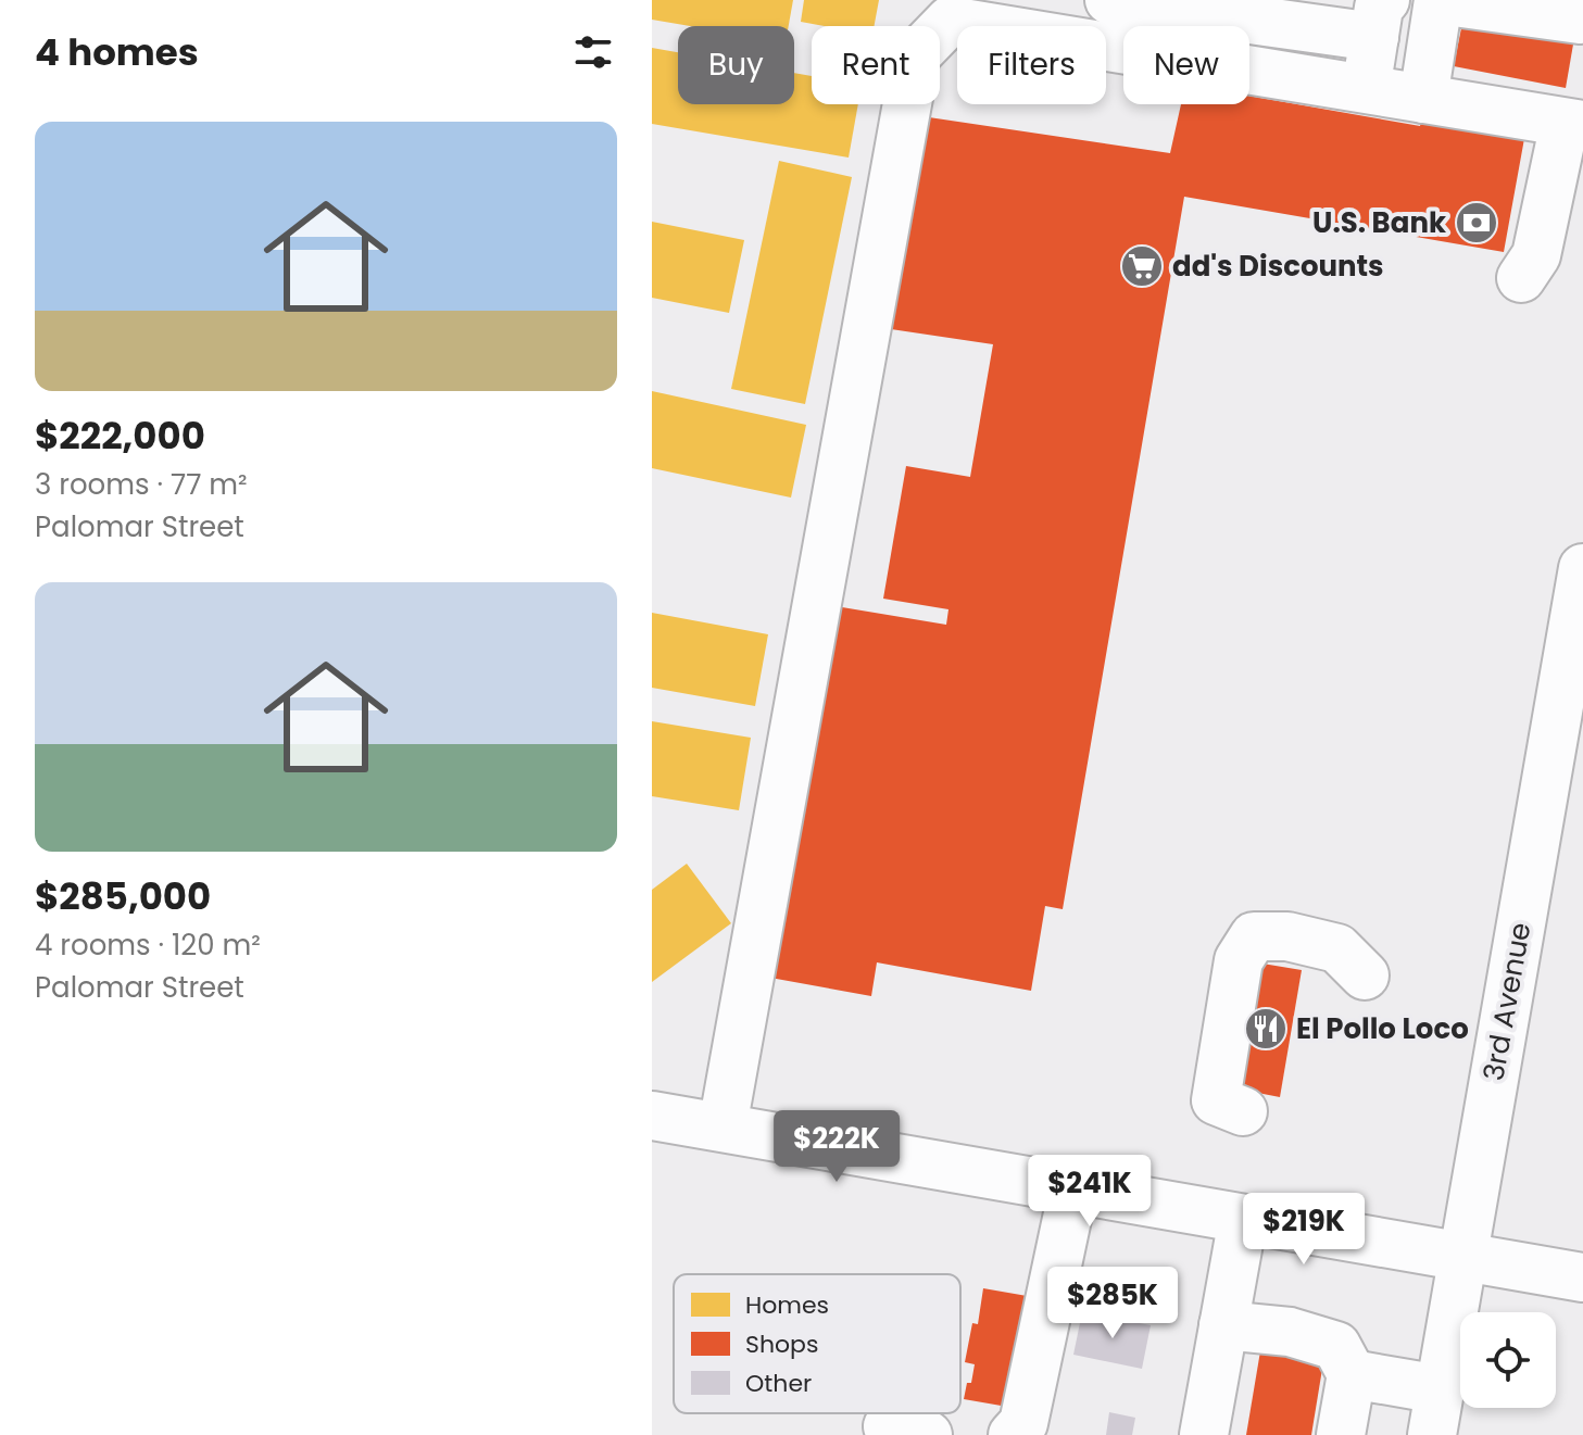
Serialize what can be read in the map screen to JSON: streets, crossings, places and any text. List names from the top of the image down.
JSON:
{
  "streets": {
    "main road": ["3rd Avenue"]
  },
  "places": {
    "bank": ["U.S. Bank"],
    "supermarket": ["dd's Discounts"],
    "restaurant": ["El Pollo Loco"]
  },
  "legend": ["Homes", "Shops", "Other"],
  "page": {
    "heading": "4 homes",
    "chip": [
      "Buy",
      "Rent",
      "Filters",
      "New"
    ],
    "list": [
      {
        "name": "$222,000",
        "note": "3 rooms · 77 m² · Palomar Street"
      },
      {
        "name": "$285,000",
        "note": "4 rooms · 120 m² · Palomar Street"
      }
    ],
    "price": [
      "$222K",
      "$241K",
      "$219K",
      "$285K"
    ]
  }
}
